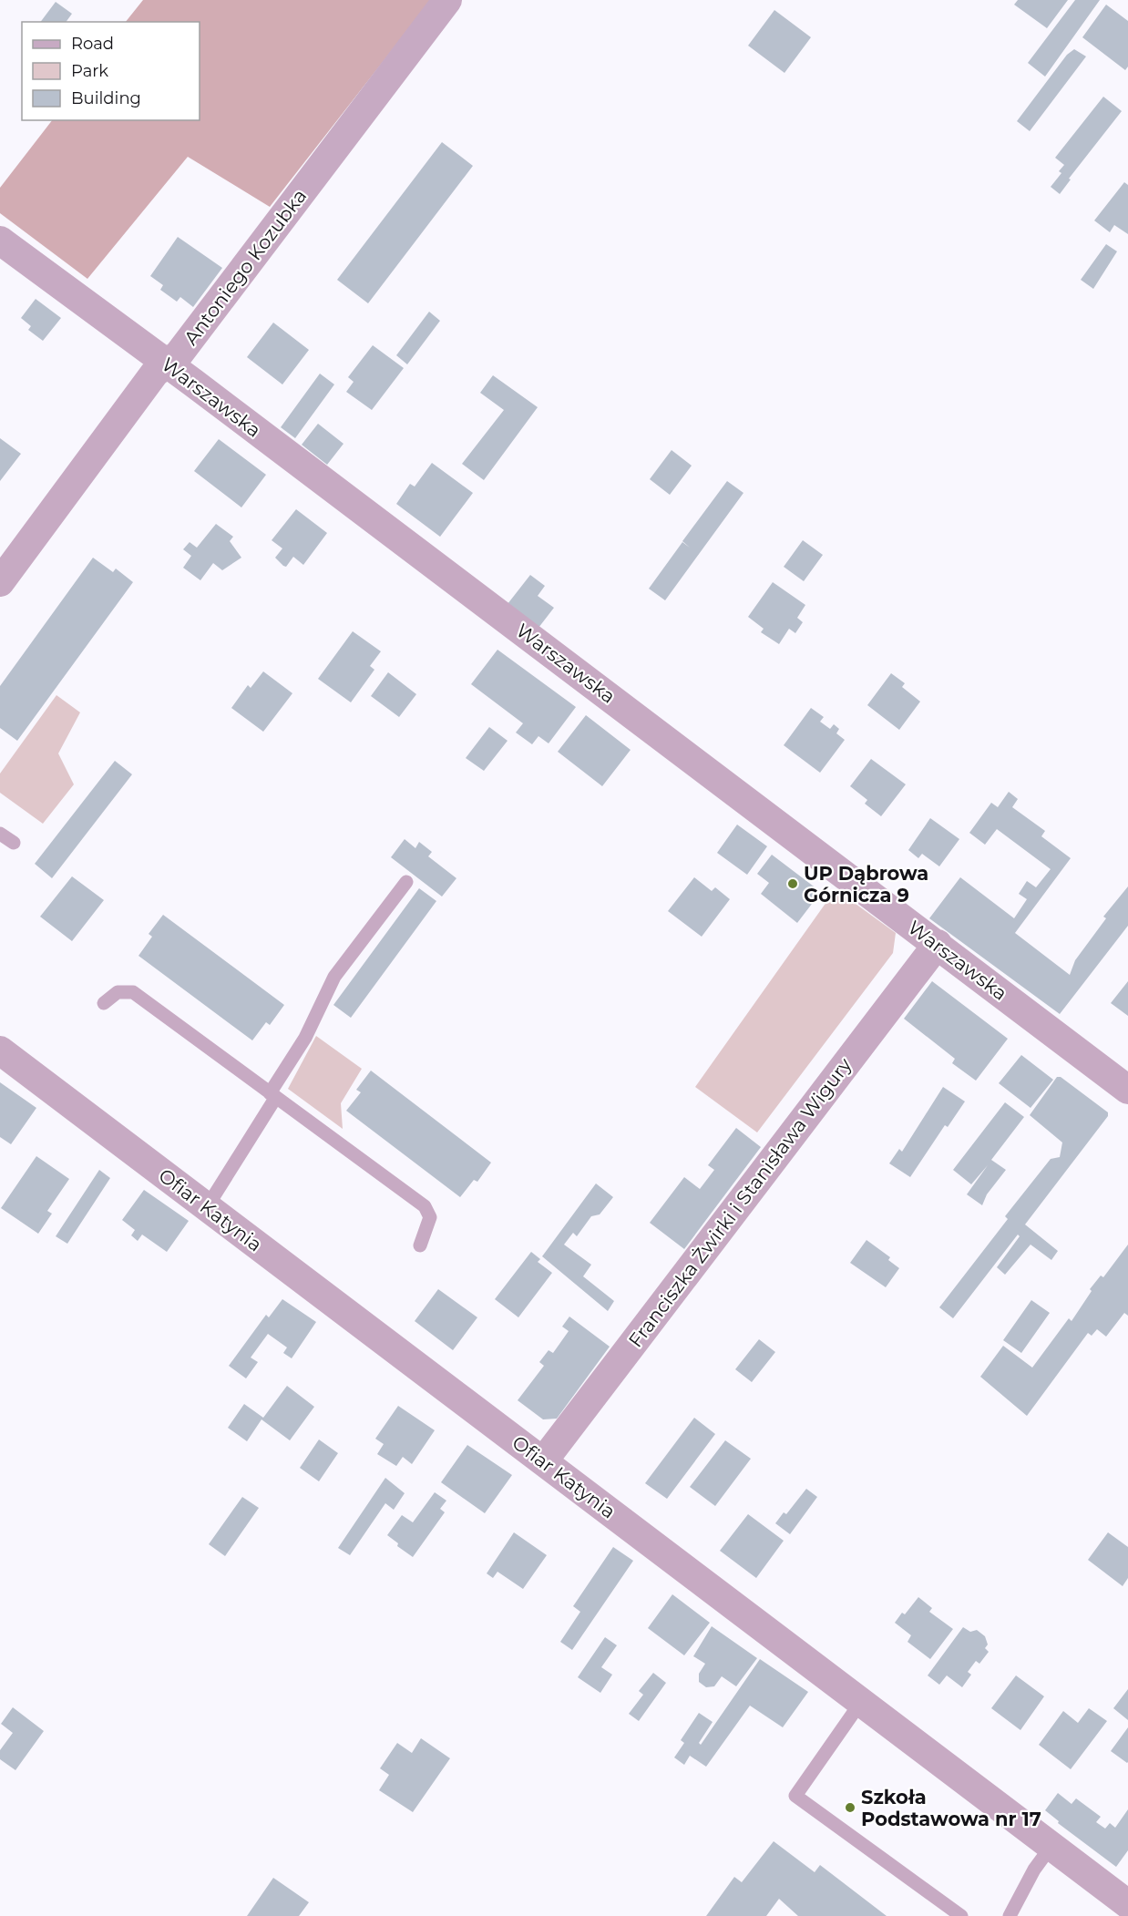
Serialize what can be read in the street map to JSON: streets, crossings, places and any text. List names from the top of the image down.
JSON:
{
  "streets": {
    "street": [
      "Antoniego Kozubka",
      "Warszawska",
      "Franciszka Żwirki i Stanisława Wigury",
      "Ofiar Katynia"
    ]
  },
  "crossings": [
    ["Antoniego Kozubka", "Warszawska"],
    ["Warszawska", "Franciszka Żwirki i Stanisława Wigury"],
    ["Franciszka Żwirki i Stanisława Wigury", "Ofiar Katynia"]
  ],
  "places": ["UP Dąbrowa Górnicza 9", "Szkoła Podstawowa nr 17"],
  "legend": ["Road", "Park", "Building"]
}
